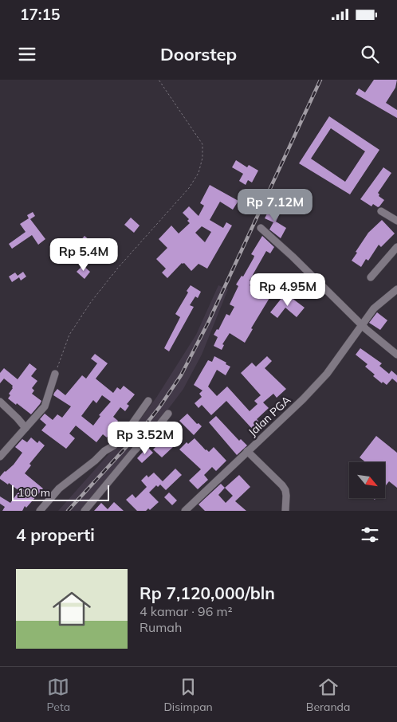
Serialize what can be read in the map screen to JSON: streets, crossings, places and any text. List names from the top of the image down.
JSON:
{
  "streets": {
    "street": ["Jalan PGA"]
  },
  "scale_bar": "100 m",
  "north": "bottom right",
  "page": {
    "status": "17:15",
    "header": "Doorstep",
    "price": [
      "Rp 7.12M",
      "Rp 5.4M",
      "Rp 4.95M",
      "Rp 3.52M"
    ],
    "scale": "100 m",
    "heading": "4 properti",
    "list": [
      {
        "name": "Rp 7,120,000/bln",
        "note": "4 kamar · 96 m² · Rumah"
      }
    ],
    "tabs": ["Peta", "Disimpan", "Beranda"]
  }
}
